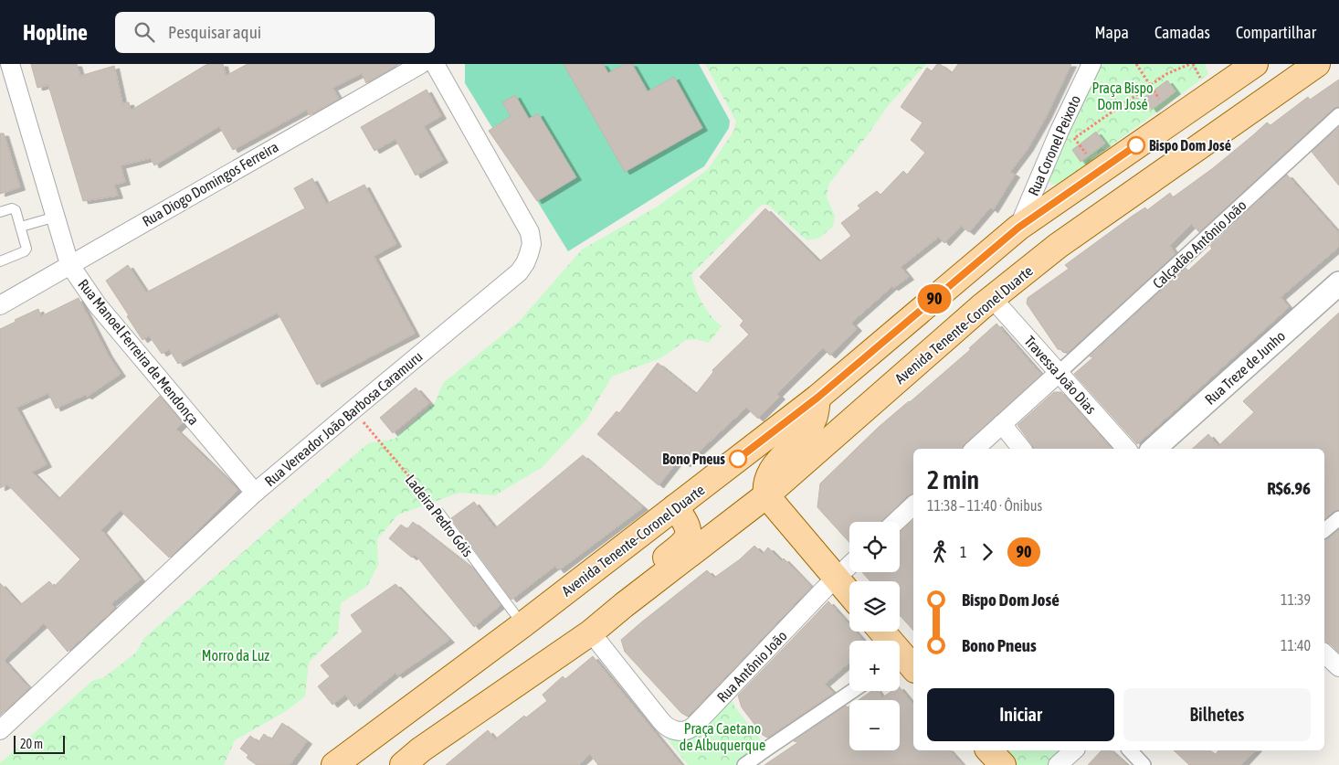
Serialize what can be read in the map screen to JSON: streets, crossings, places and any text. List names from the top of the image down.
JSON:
{
  "streets": {
    "main road": ["Avenida Tenente-Coronel Duarte"],
    "street": [
      "Rua Coronel Peixoto",
      "Rua Diogo Domingos Ferreira",
      "Calçadão Antônio João",
      "Rua Manoel Ferreira de Mendonça",
      "Rua Treze de Junho",
      "Travessa João Dias",
      "Rua Vereador João Barbosa Caramuru",
      "Rua Antônio João"
    ],
    "lane": ["Ladeira Pedro Góis"]
  },
  "crossings": [
    ["Rua Coronel Peixoto", "Avenida Tenente-Coronel Duarte"],
    ["Rua Diogo Domingos Ferreira", "Rua Manoel Ferreira de Mendonça"],
    ["Calçadão Antônio João", "Travessa João Dias"],
    ["Avenida Tenente-Coronel Duarte", "Travessa João Dias"],
    ["Avenida Tenente-Coronel Duarte", "Ladeira Pedro Góis"],
    ["Avenida Tenente-Coronel Duarte", "Rua Antônio João"],
    ["Rua Manoel Ferreira de Mendonça", "Rua Vereador João Barbosa Caramuru"],
    ["Rua Vereador João Barbosa Caramuru", "Ladeira Pedro Góis"]
  ],
  "parks": ["Praça Bispo Dom José", "Morro da Luz", "Praça Caetano de Albuquerque"],
  "places": ["Bispo Dom José", "Bono Pneus"],
  "lines": ["bus line 90"],
  "scale_bar": "20 m",
  "page": {
    "header": "Hopline",
    "search": "Pesquisar aqui",
    "nav": ["Mapa", "Camadas", "Compartilhar"],
    "on_map": "90",
    "heading": ["2 min", "11:38 – 11:40 · Ônibus", "R$6.96"],
    "map_buttons": ["+", "−"],
    "legs": ["1", "90"],
    "list": [
      {
        "name": "Bispo Dom José",
        "value": "11:39"
      },
      {
        "name": "Bono Pneus",
        "value": "11:40"
      }
    ],
    "buttons": ["Iniciar", "Bilhetes"],
    "scale": "20 m"
  }
}
